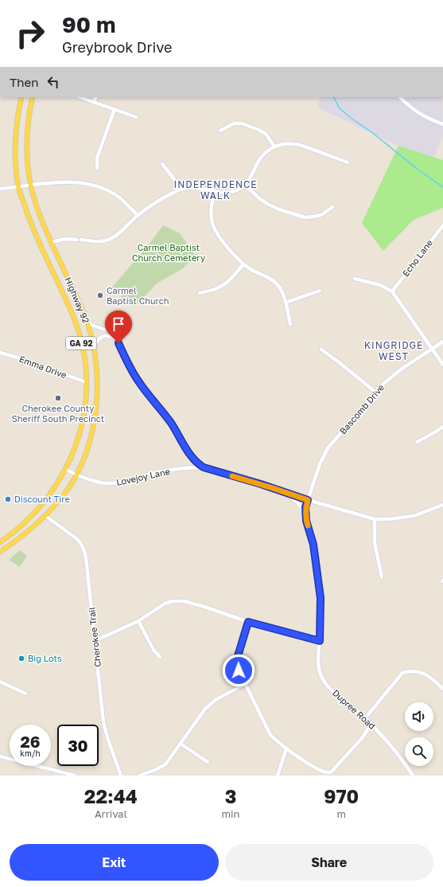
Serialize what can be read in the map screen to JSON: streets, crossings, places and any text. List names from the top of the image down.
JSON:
{
  "streets": {
    "main road": ["Highway 92", "GA 92"],
    "street": [
      "Echo Lane",
      "Emma Drive",
      "Bascomb Drive",
      "Lovejoy Lane",
      "Cherokee Trail",
      "Dupree Road"
    ]
  },
  "crossings": [
    ["Highway 92", "Emma Drive"],
    ["Highway 92", "Lovejoy Lane"],
    ["Highway 92", "Cherokee Trail"],
    ["Bascomb Drive", "Dupree Road"]
  ],
  "districts": ["INDEPENDENCE WALK", "KINGRIDGE WEST"],
  "parks": ["Carmel Baptist Church Cemetery"],
  "places": [
    "Carmel Baptist Church",
    "Cherokee County Sheriff South Precinct",
    "Discount Tire",
    "Big Lots"
  ],
  "page": {
    "turn": ["90 m", "Greybrook Drive"],
    "then": "Then",
    "speed": "26 km/h",
    "limit": "30",
    "eta": [
      "22:44",
      "Arrival",
      "3",
      "min",
      "970",
      "m"
    ],
    "buttons": ["Exit", "Share"]
  }
}
